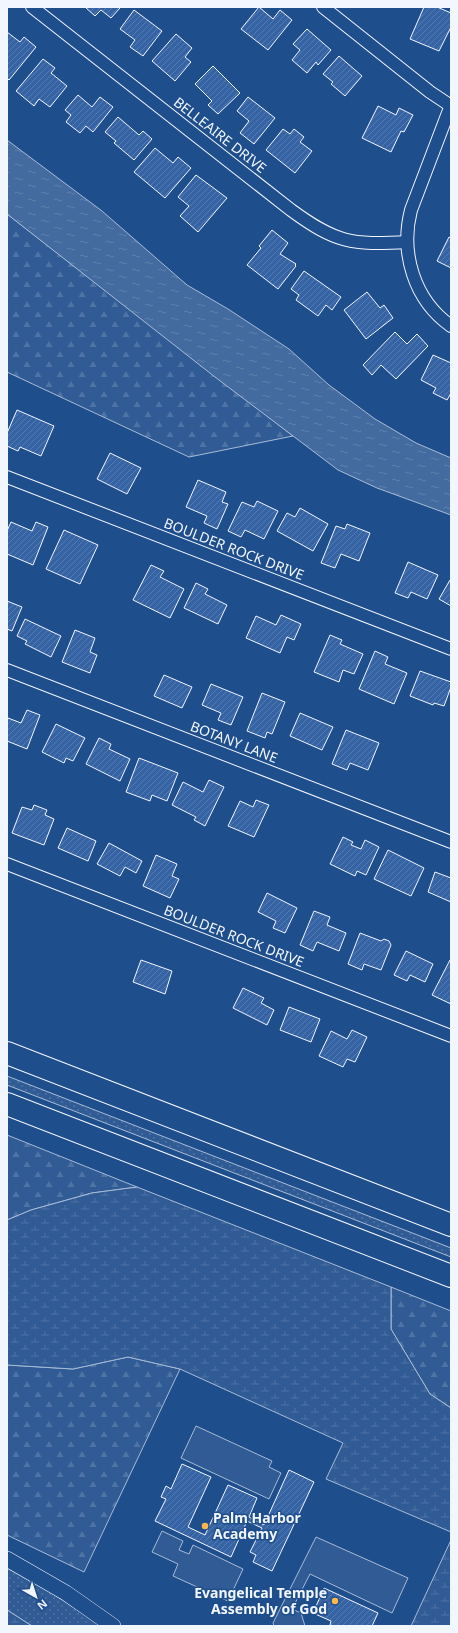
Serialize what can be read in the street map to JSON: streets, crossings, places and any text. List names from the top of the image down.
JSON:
{
  "streets": {
    "street": ["BELLEAIRE DRIVE", "BOULDER ROCK DRIVE", "BOTANY LANE"]
  },
  "places": ["Palm Harbor Academy", "Evangelical Temple Assembly of God"],
  "north": "bottom right"
}
